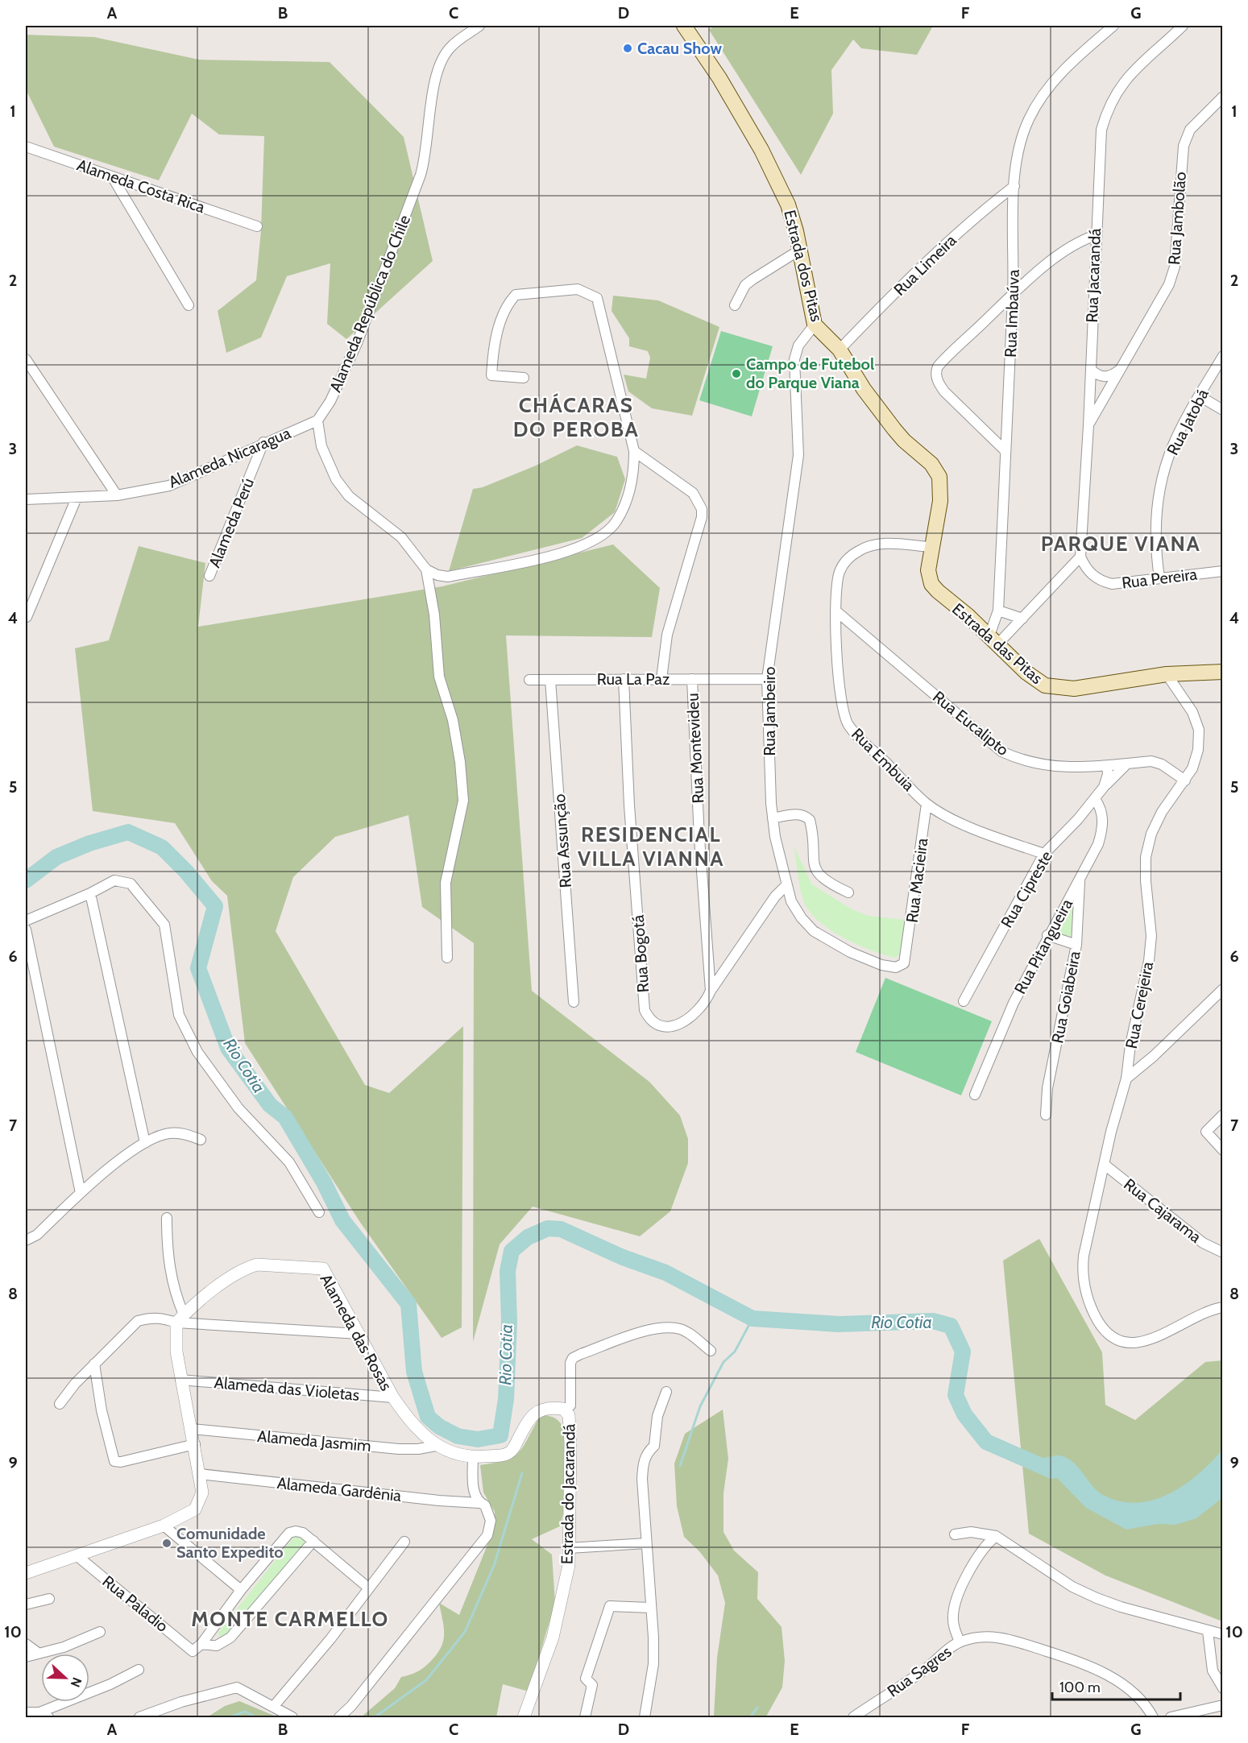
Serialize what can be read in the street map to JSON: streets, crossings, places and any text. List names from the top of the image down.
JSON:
{
  "streets": {
    "main road": ["Estrada dos Pitas", "Estrada das Pitas"],
    "street": [
      "Alameda Costa Rica",
      "Rua Jambolão",
      "Rua Limeira",
      "Rua Jacarandá",
      "Alameda República do Chile",
      "Rua Imbaúva",
      "Rua Jatobá",
      "Alameda Nicaragua",
      "Alameda Perú",
      "Rua Pereira",
      "Rua La Paz",
      "Rua Jambeiro",
      "Rua Eucalipto",
      "Rua Montevideu",
      "Rua Embuia",
      "Rua Assunção",
      "Rua Macieira",
      "Rua Cipreste",
      "Rua Pitangueira",
      "Rua Bogotá",
      "Rua Goiabeira",
      "Rua Cerejeira",
      "Rua Cajarama",
      "Alameda das Rosas",
      "Alameda das Violetas",
      "Alameda Jasmim",
      "Alameda Gardênia",
      "Estrada do Jacarandá",
      "Rua Paladio",
      "Rua Sagres"
    ]
  },
  "crossings": [
    ["Rua Jambolão", "Rua Jacarandá"],
    ["Rua Limeira", "Estrada dos Pitas"],
    ["Rua Limeira", "Rua Imbaúva"],
    ["Estrada dos Pitas", "Estrada das Pitas"],
    ["Estrada dos Pitas", "Rua Jambeiro"],
    ["Estrada dos Pitas", "Rua Embuia"],
    ["Rua Jacarandá", "Rua Pereira"],
    ["Alameda República do Chile", "Alameda Nicaragua"],
    ["Rua Imbaúva", "Estrada das Pitas"],
    ["Rua Jatobá", "Rua Pereira"],
    ["Alameda Nicaragua", "Alameda Perú"],
    ["Estrada das Pitas", "Rua Embuia"],
    ["Estrada das Pitas", "Rua Cerejeira"],
    ["Rua La Paz", "Rua Jambeiro"],
    ["Rua La Paz", "Rua Montevideu"],
    ["Rua La Paz", "Rua Assunção"],
    ["Rua La Paz", "Rua Bogotá"],
    ["Rua Jambeiro", "Rua Macieira"],
    ["Rua Jambeiro", "Rua Bogotá"],
    ["Rua Eucalipto", "Rua Embuia"],
    ["Rua Eucalipto", "Rua Cipreste"],
    ["Rua Eucalipto", "Rua Cerejeira"],
    ["Rua Montevideu", "Rua Bogotá"],
    ["Rua Embuia", "Rua Macieira"],
    ["Rua Embuia", "Rua Cipreste"],
    ["Rua Cipreste", "Rua Pitangueira"],
    ["Rua Pitangueira", "Rua Goiabeira"],
    ["Rua Cerejeira", "Rua Cajarama"],
    ["Alameda das Rosas", "Alameda das Violetas"],
    ["Alameda das Rosas", "Alameda Jasmim"],
    ["Alameda das Rosas", "Estrada do Jacarandá"]
  ],
  "districts": [
    "CHÁCARAS DO PEROBA",
    "PARQUE VIANA",
    "RESIDENCIAL VILLA VIANNA",
    "MONTE CARMELLO"
  ],
  "water": ["Rio Cotia"],
  "places": ["Cacau Show", "Campo de Futebol do Parque Viana", "Comunidade Santo Expedito"],
  "scale_bar": "100 m",
  "north": "right",
  "grid": {
    "columns": [
      "A",
      "B",
      "C",
      "D",
      "E",
      "F",
      "G"
    ],
    "rows": [
      "1",
      "2",
      "3",
      "4",
      "5",
      "6",
      "7",
      "8",
      "9",
      "10"
    ]
  }
}
